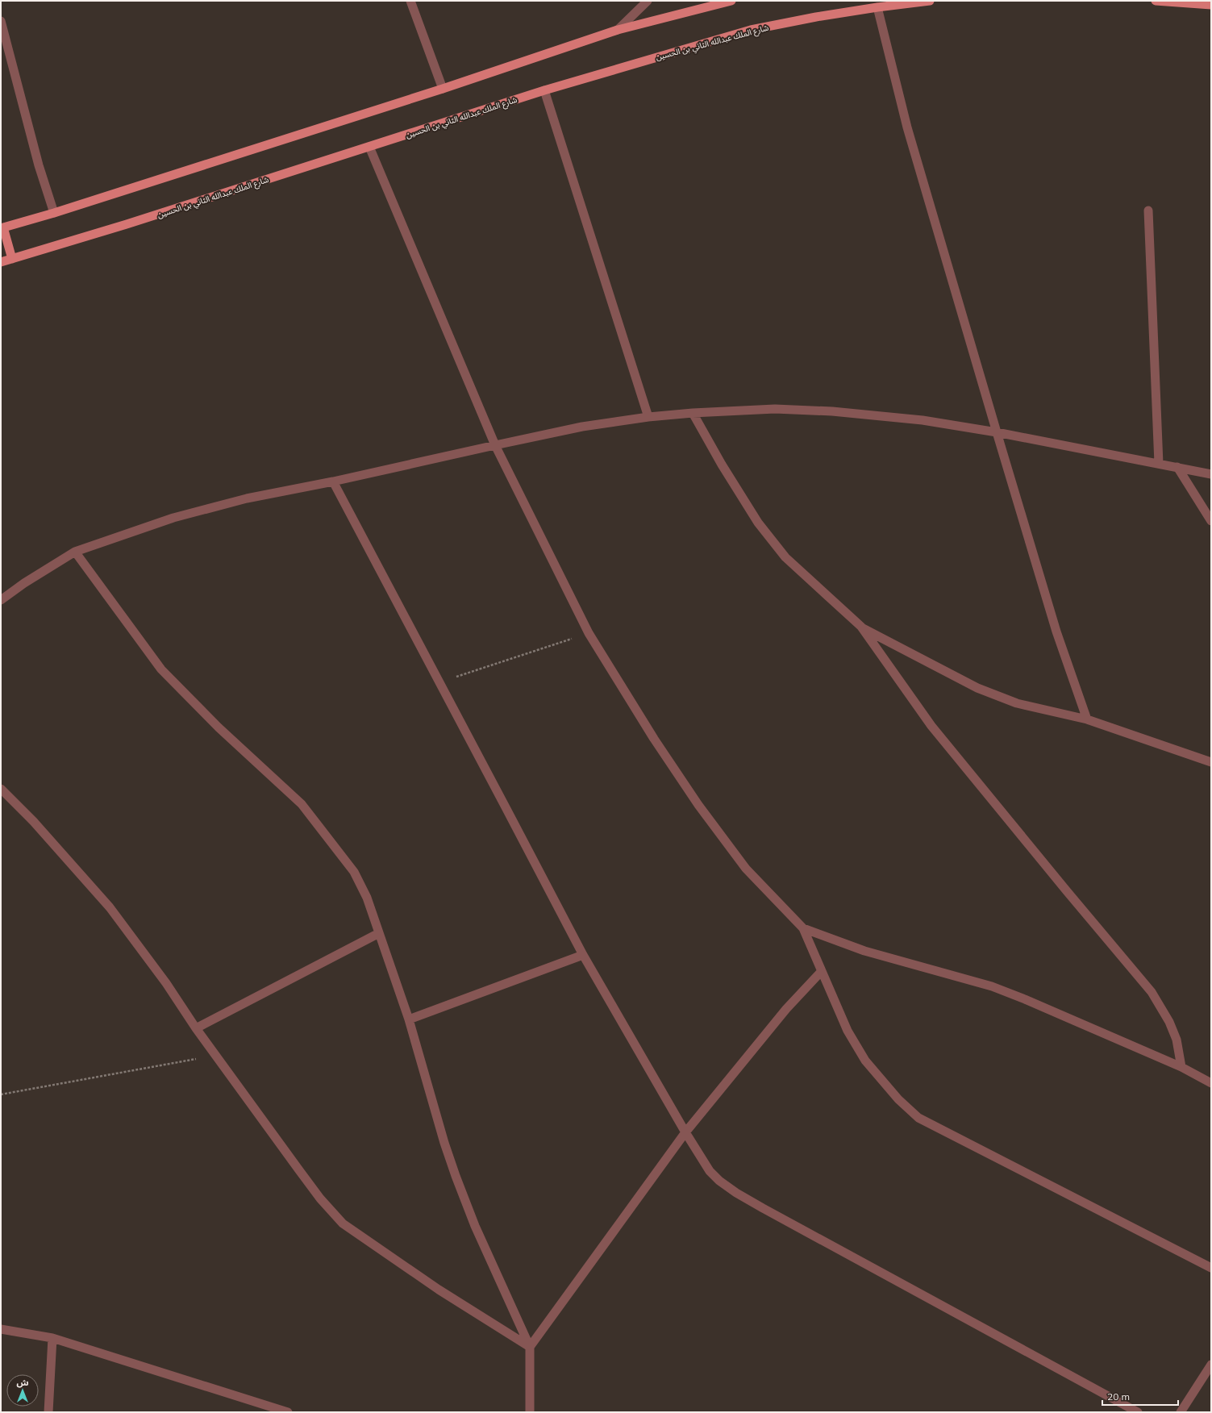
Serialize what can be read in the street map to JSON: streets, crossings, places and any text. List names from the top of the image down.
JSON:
{
  "streets": {
    "main road": ["شارع الملك عبدالله الثاني بن الحسين"]
  },
  "scale_bar": "20 m",
  "north": "top"
}
